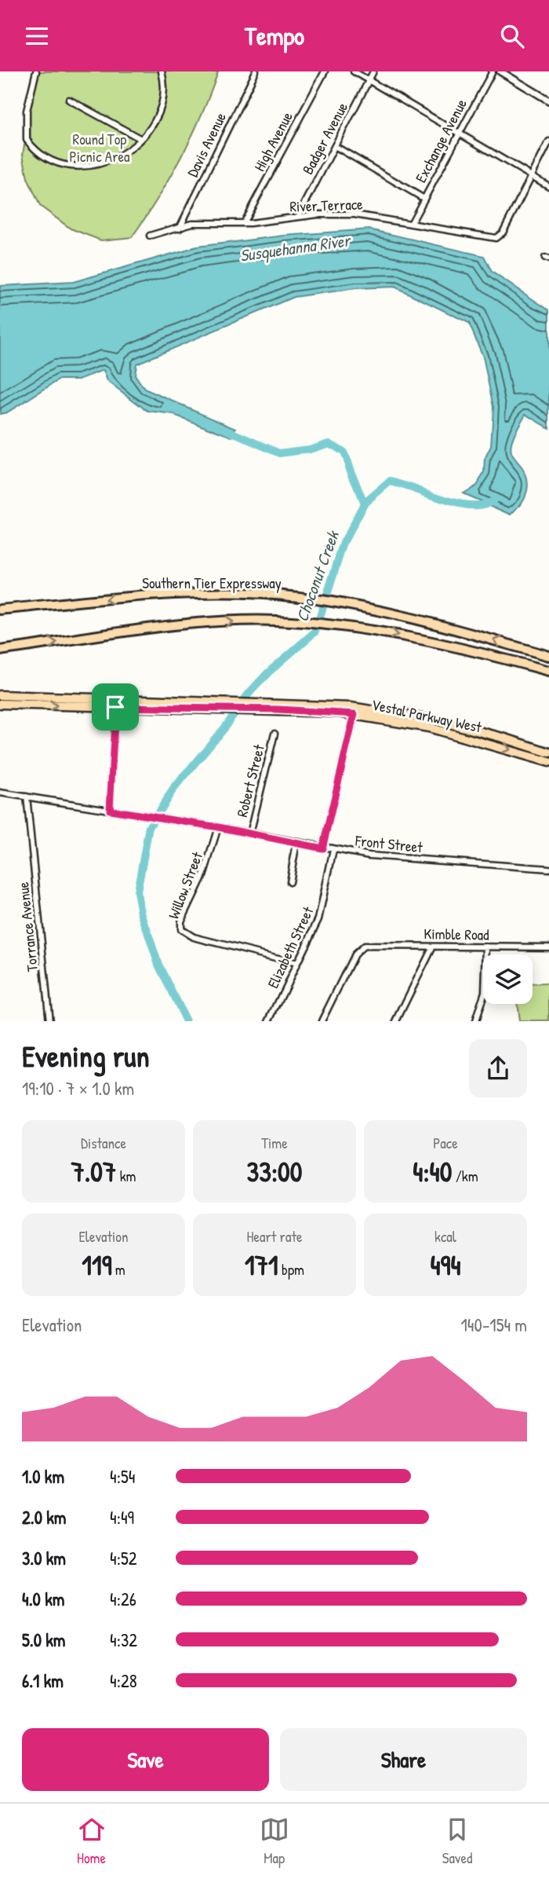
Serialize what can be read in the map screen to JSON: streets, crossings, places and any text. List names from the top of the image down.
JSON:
{
  "streets": {
    "highway": ["Southern Tier Expressway"],
    "main road": ["Vestal Parkway West"],
    "street": [
      "Badger Avenue",
      "Exchange Avenue",
      "High Avenue",
      "Davis Avenue",
      "River Terrace",
      "Robert Street",
      "Front Street",
      "Willow Street",
      "Torrance Avenue",
      "Kimble Road",
      "Elizabeth Street"
    ]
  },
  "crossings": [
    ["Badger Avenue", "River Terrace"],
    ["Exchange Avenue", "River Terrace"],
    ["High Avenue", "River Terrace"],
    ["Davis Avenue", "River Terrace"],
    ["Robert Street", "Front Street"],
    ["Front Street", "Willow Street"],
    ["Front Street", "Torrance Avenue"],
    ["Front Street", "Elizabeth Street"],
    ["Willow Street", "Elizabeth Street"]
  ],
  "water": ["Susquehanna River", "Choconut Creek"],
  "parks": ["Round Top Picnic Area"],
  "page": {
    "header": "Tempo",
    "heading": ["Evening run", "19:10 · 7 × 1.0 km"],
    "stats": [
      ["Distance", "7.07 km"],
      ["Time", "33:00"],
      ["Pace", "4:40 /km"],
      ["Elevation", "119 m"],
      ["Heart rate", "171 bpm"],
      ["kcal", "494"]
    ],
    "chart": ["Elevation", "140–154 m"],
    "list": [
      {
        "name": "1.0 km",
        "note": "4:54"
      },
      {
        "name": "2.0 km",
        "note": "4:49"
      },
      {
        "name": "3.0 km",
        "note": "4:52"
      },
      {
        "name": "4.0 km",
        "note": "4:26"
      },
      {
        "name": "5.0 km",
        "note": "4:32"
      },
      {
        "name": "6.1 km",
        "note": "4:28"
      }
    ],
    "buttons": ["Save", "Share"],
    "tabs": ["Home", "Map", "Saved"]
  }
}
